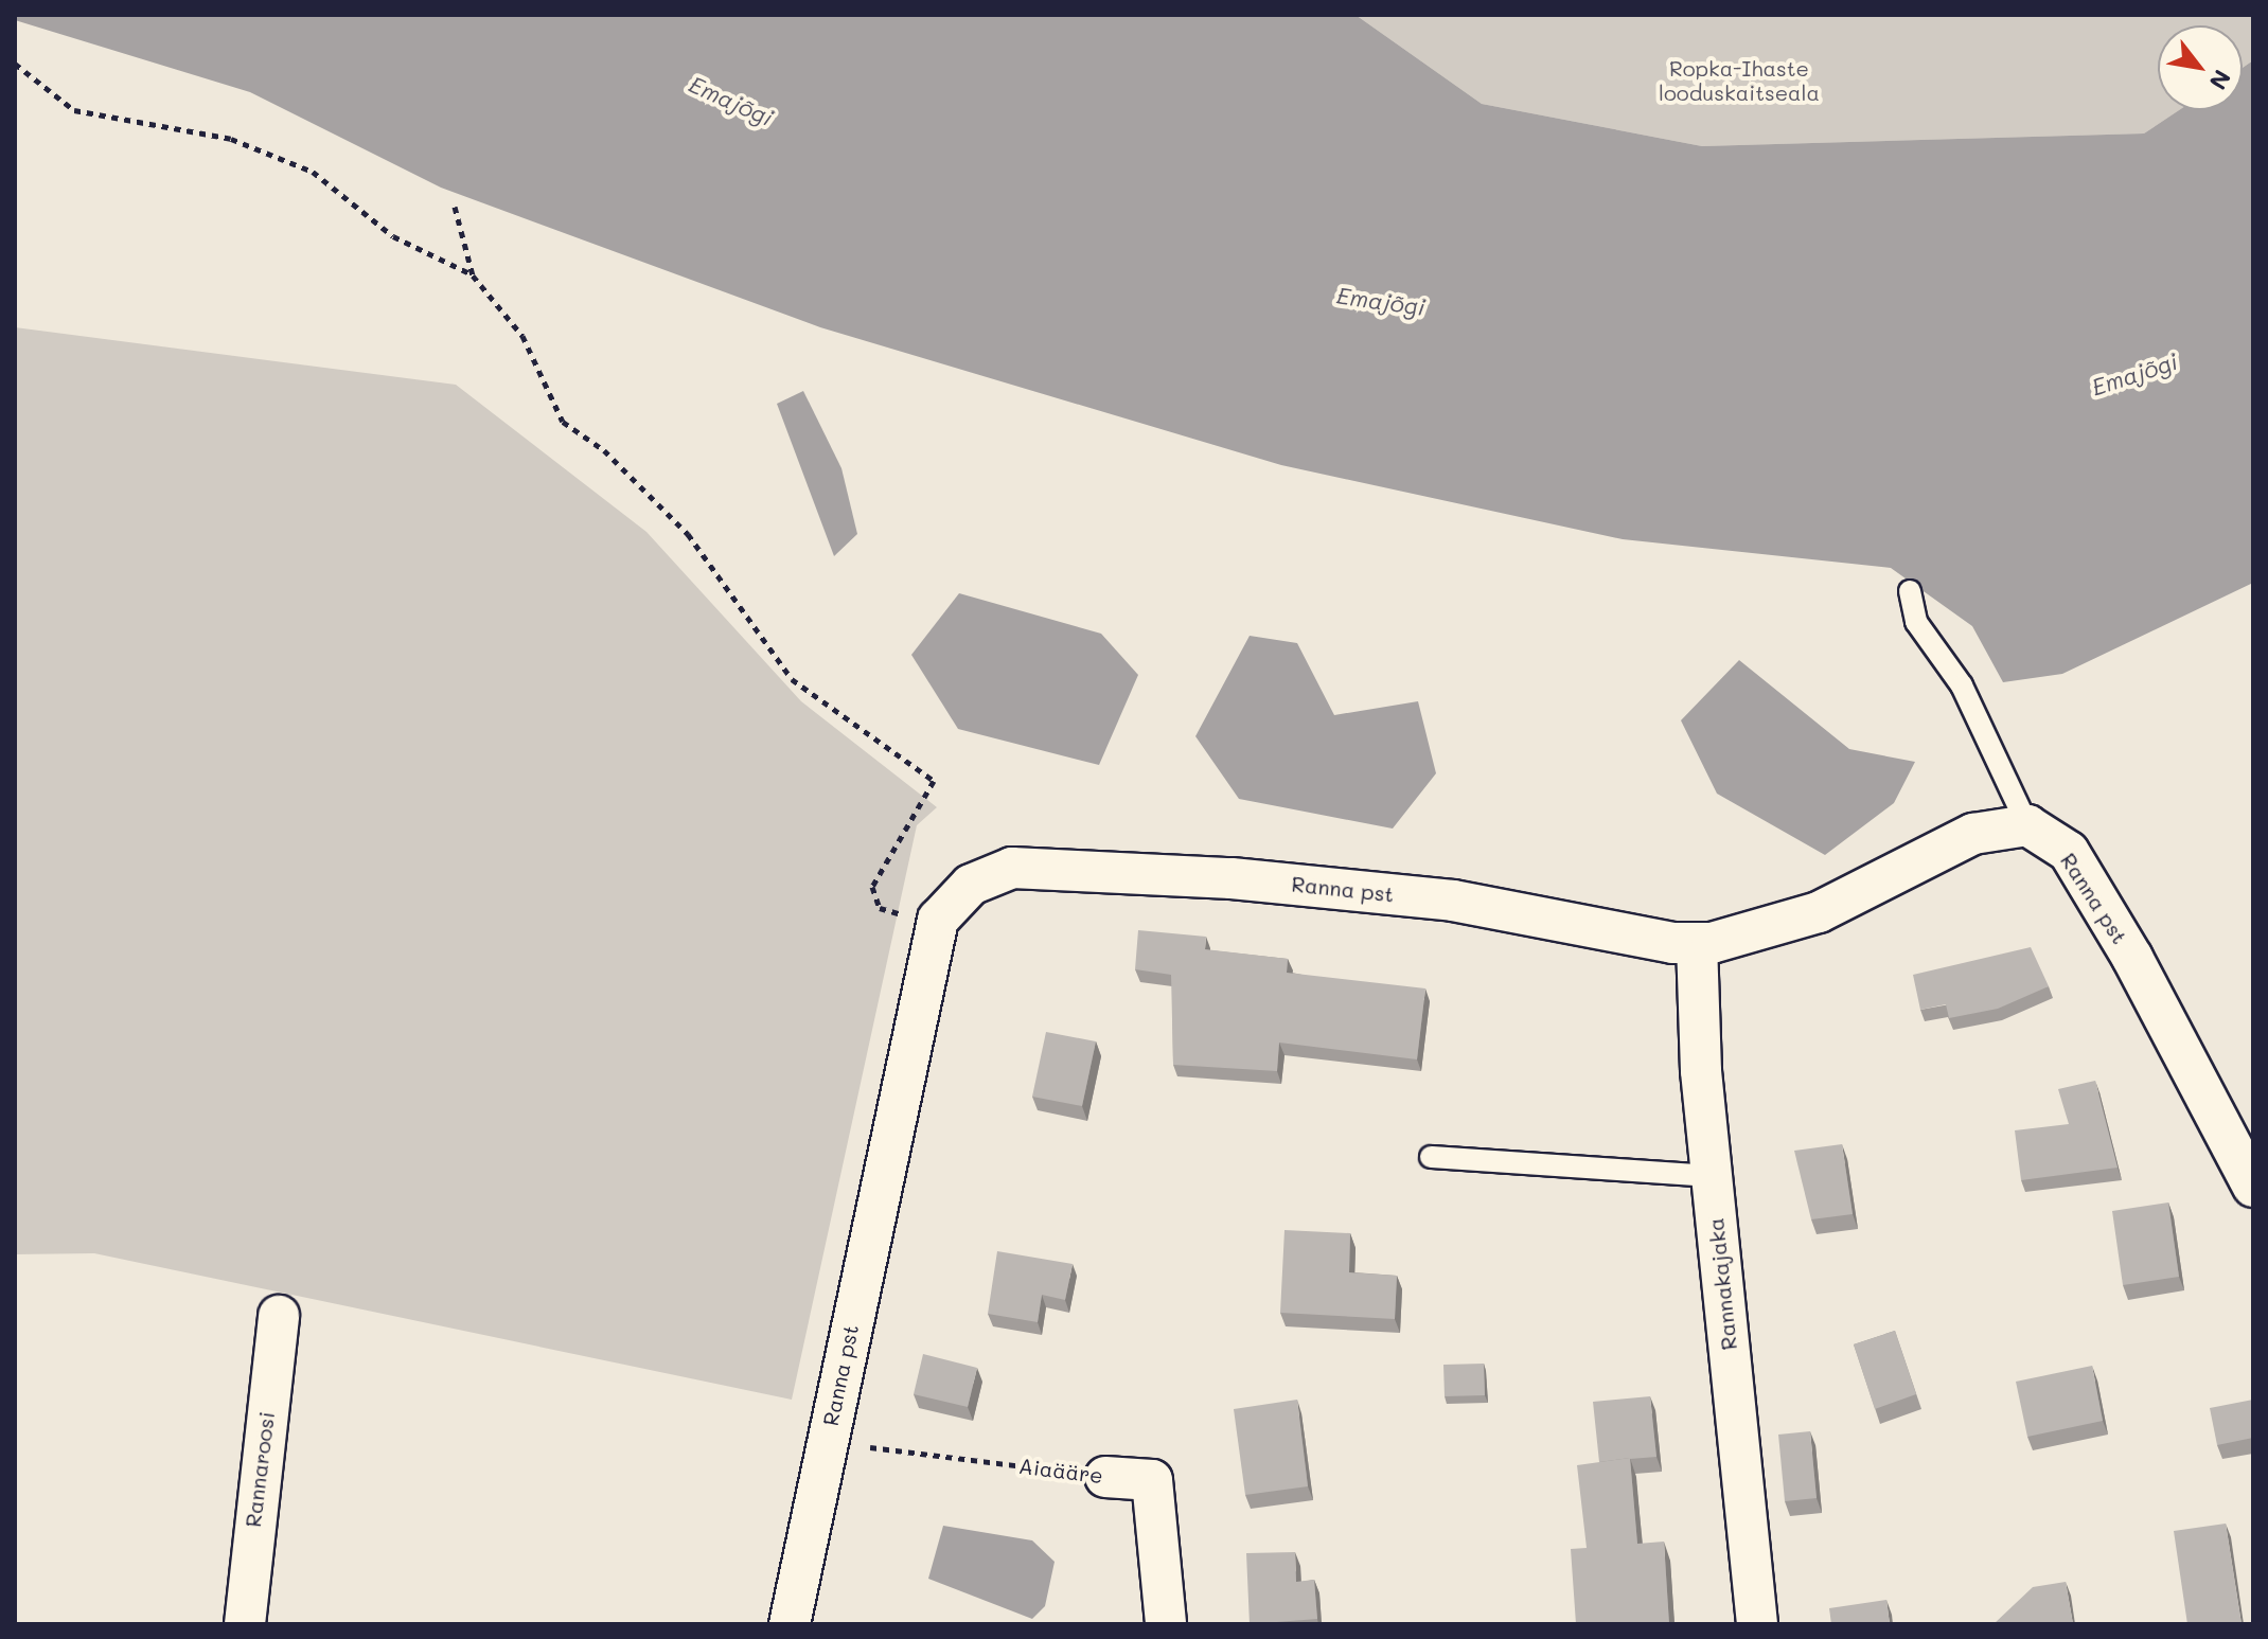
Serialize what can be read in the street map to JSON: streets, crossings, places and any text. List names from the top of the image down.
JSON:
{
  "streets": {
    "street": [
      "Ranna pst",
      "Rannakajaka",
      "Rannaroosi",
      "Aiaääre"
    ]
  },
  "crossings": [
    ["Ranna pst", "Rannakajaka"],
    ["Ranna pst", "Aiaääre"]
  ],
  "water": ["Emajõgi"],
  "parks": ["Ropka-Ihaste looduskaitseala"],
  "north": "bottom right"
}
